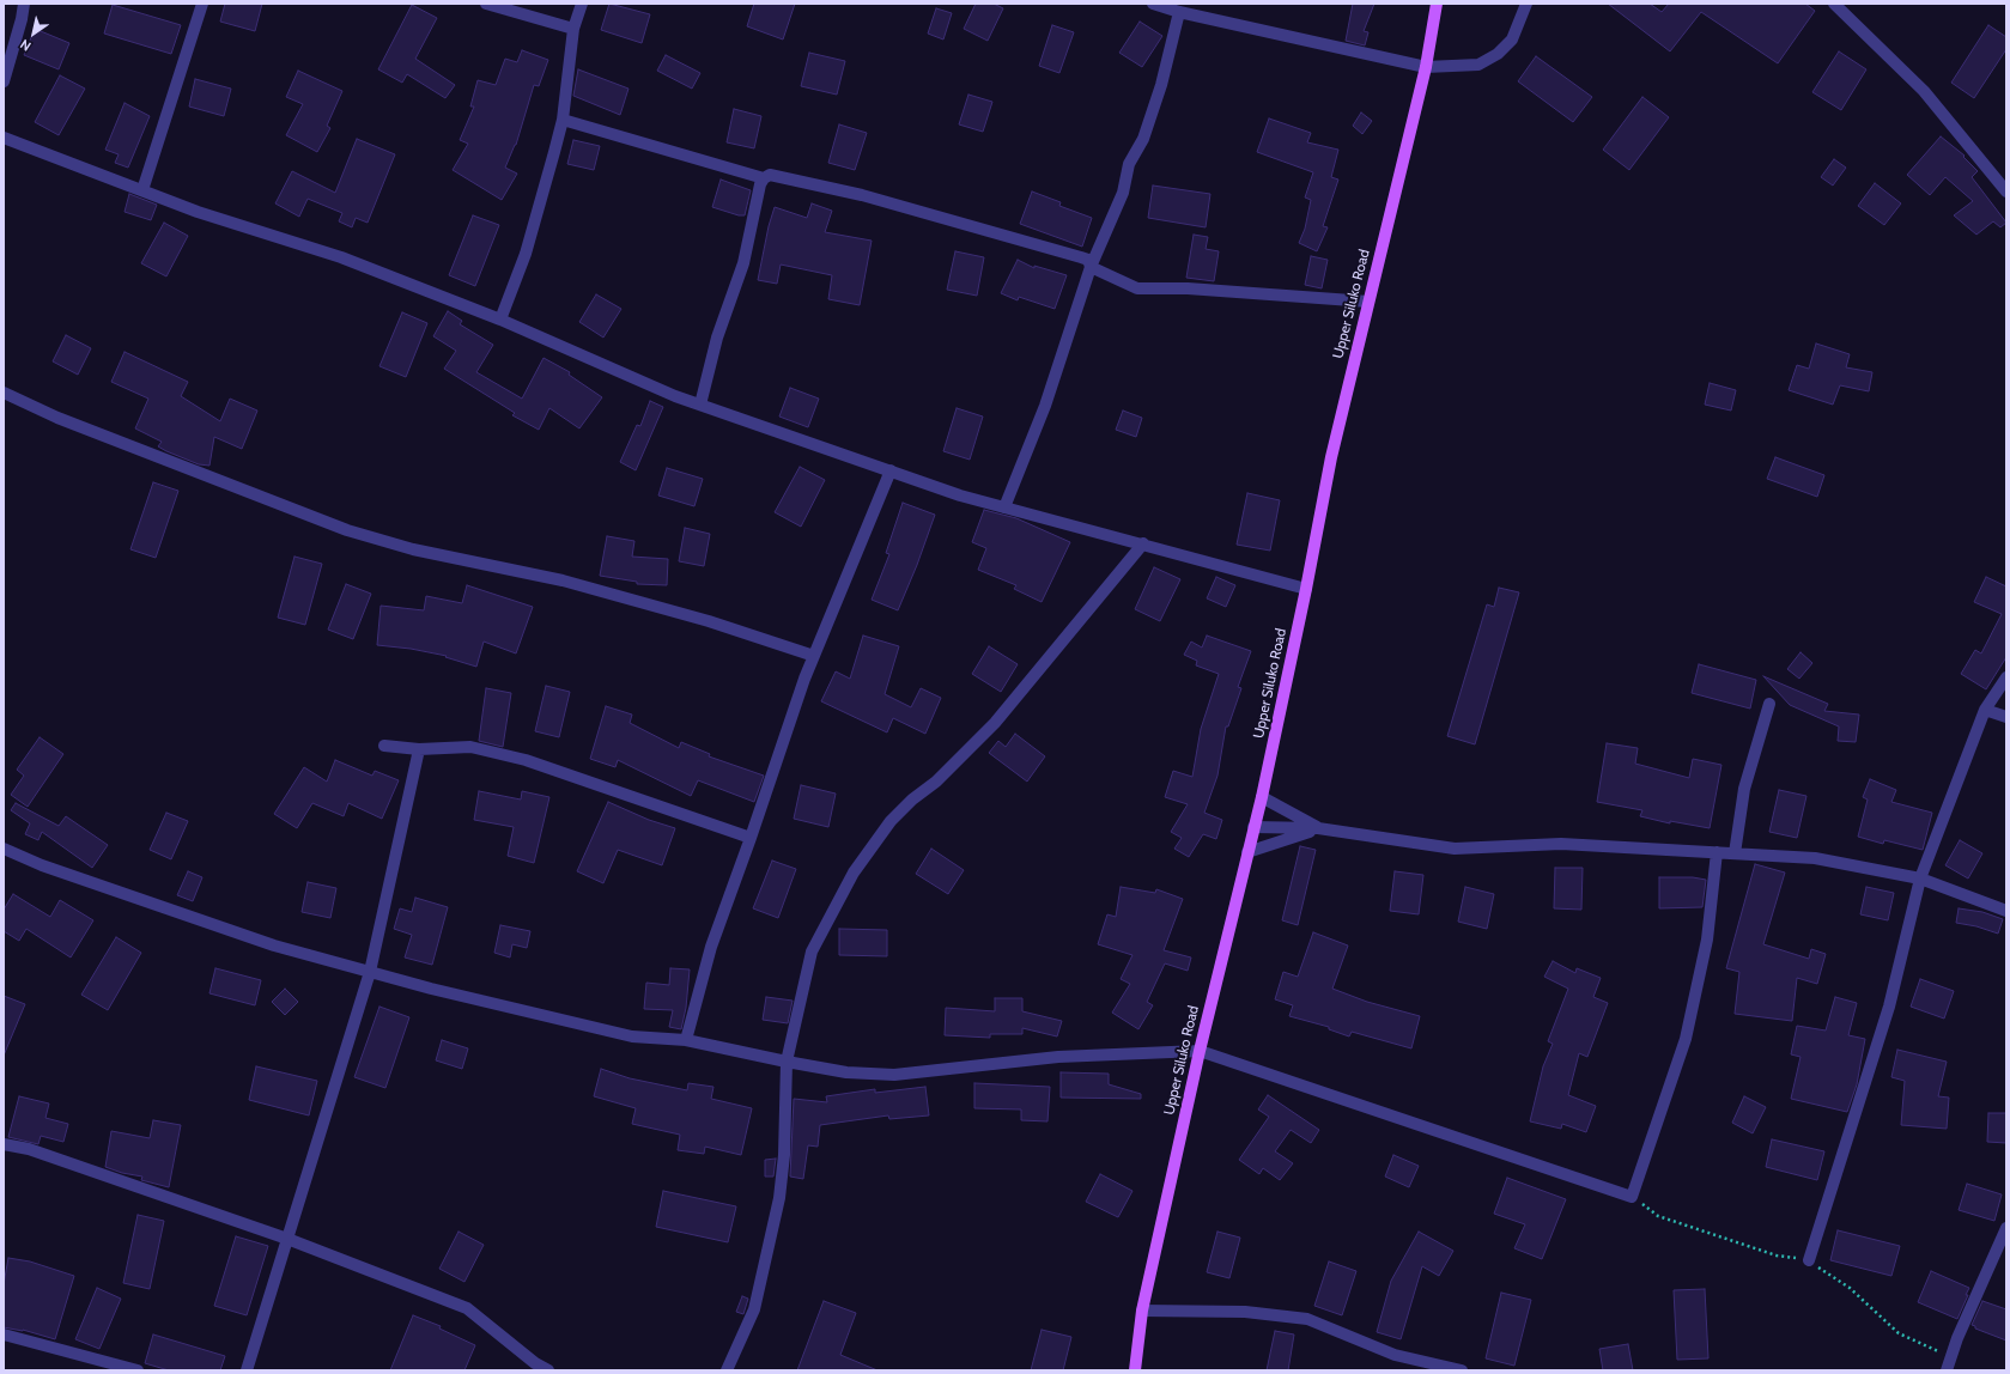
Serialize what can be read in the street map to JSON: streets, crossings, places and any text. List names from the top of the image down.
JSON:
{
  "streets": {
    "main road": ["Upper Siluko Road"]
  },
  "north": "bottom left"
}
